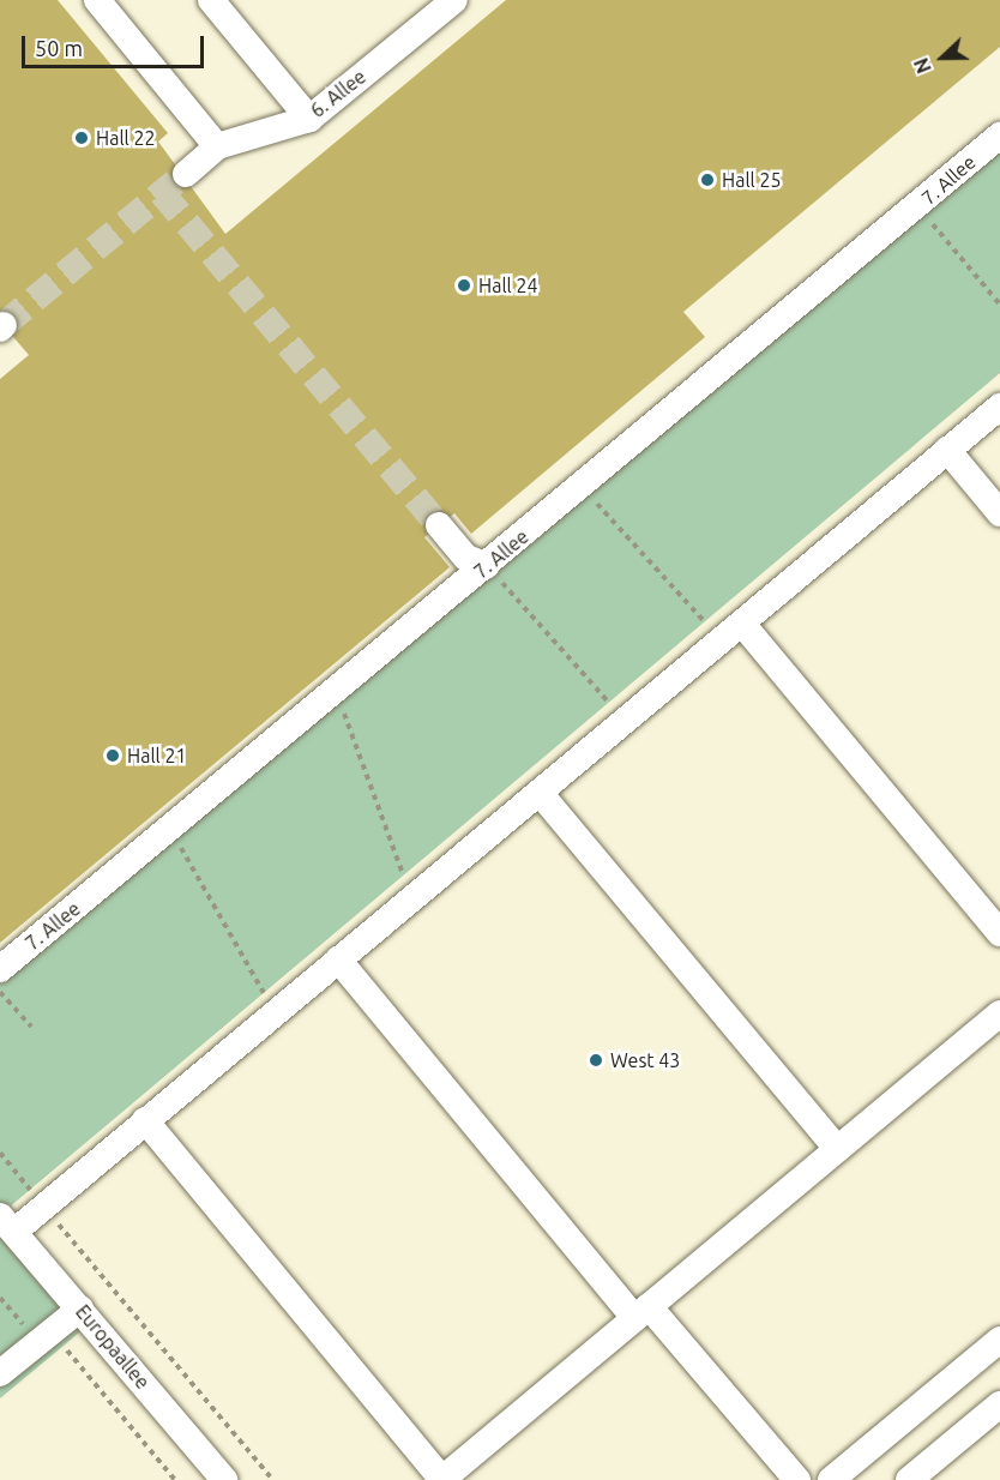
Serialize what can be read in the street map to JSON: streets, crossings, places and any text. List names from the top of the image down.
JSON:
{
  "streets": {
    "street": ["6. Allee", "7. Allee", "Europaallee"]
  },
  "places": [
    "Hall 22",
    "Hall 25",
    "Hall 24",
    "Hall 21",
    "West 43"
  ],
  "scale_bar": "50 m",
  "north": "left"
}
